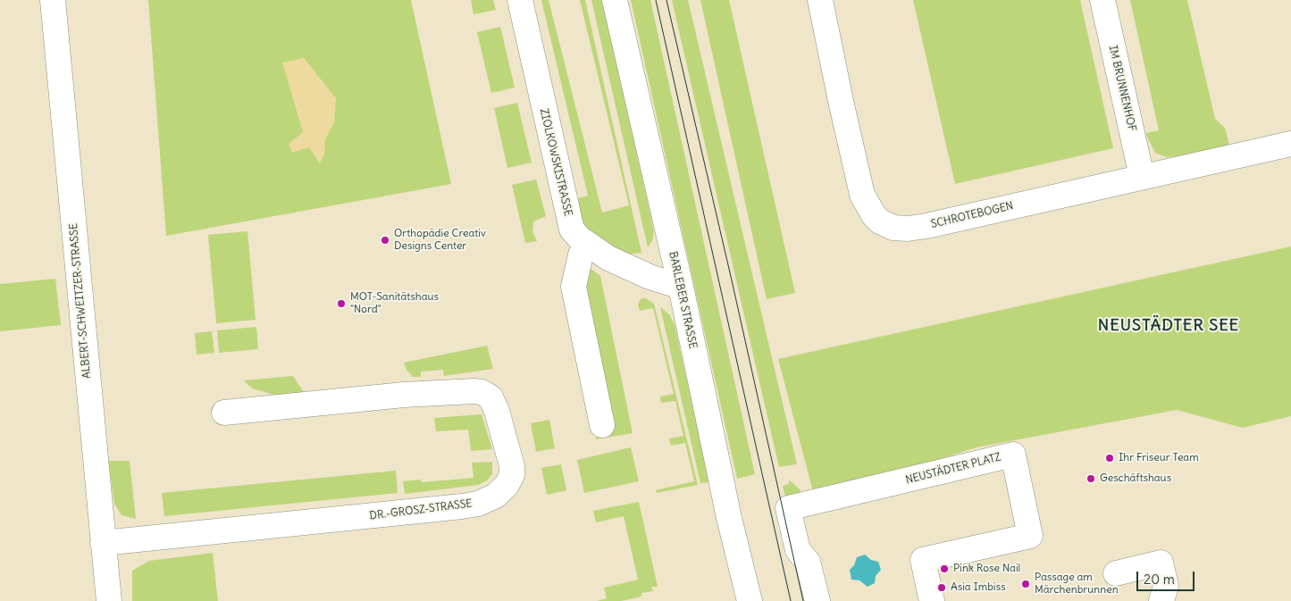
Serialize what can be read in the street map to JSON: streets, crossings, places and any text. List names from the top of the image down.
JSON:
{
  "streets": {
    "street": [
      "IM BRUNNENHOF",
      "ZIOLKOWSKISTRASSE",
      "SCHROTEBOGEN",
      "BARLEBER STRASSE",
      "ALBERT-SCHWEITZER-STRASSE",
      "NEUSTÄDTER PLATZ",
      "DR.-GROSZ-STRASSE"
    ]
  },
  "crossings": [
    ["IM BRUNNENHOF", "SCHROTEBOGEN"],
    ["ZIOLKOWSKISTRASSE", "BARLEBER STRASSE"],
    ["ALBERT-SCHWEITZER-STRASSE", "DR.-GROSZ-STRASSE"]
  ],
  "districts": ["NEUSTÄDTER SEE"],
  "places": [
    "Orthopädie Creativ Designs Center",
    "MOT-Sanitätshaus \"Nord\"",
    "Ihr Friseur Team",
    "Geschäftshaus",
    "Pink Rose Nail",
    "Passage am Märchenbrunnen",
    "Asia Imbiss"
  ],
  "scale_bar": "20 m"
}
